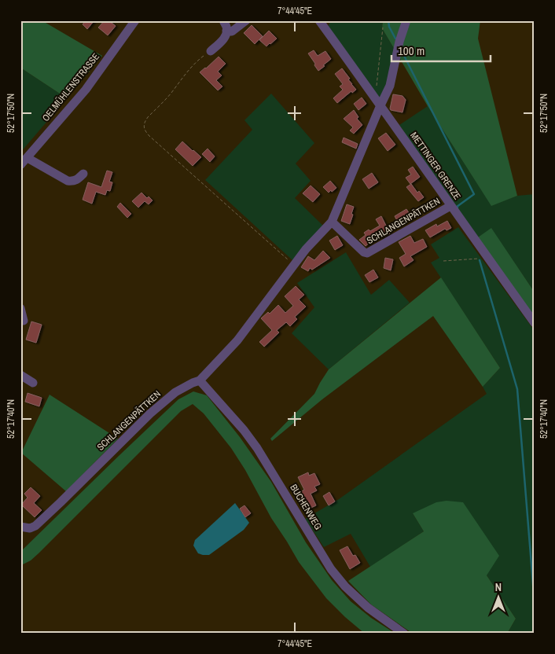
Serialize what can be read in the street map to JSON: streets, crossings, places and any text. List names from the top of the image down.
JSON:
{
  "streets": {
    "street": [
      "OELMÜHLENSTRASSE",
      "METTINGER GRENZE",
      "SCHLANGENPÄTTKEN",
      "BUCHENWEG"
    ]
  },
  "crossings": [
    ["METTINGER GRENZE", "SCHLANGENPÄTTKEN"],
    ["SCHLANGENPÄTTKEN", "BUCHENWEG"]
  ],
  "scale_bar": "100 m",
  "north": "top",
  "coordinates": ["7°44'45\"E", "52°17'50\"N", "52°17'40\"N"]
}
